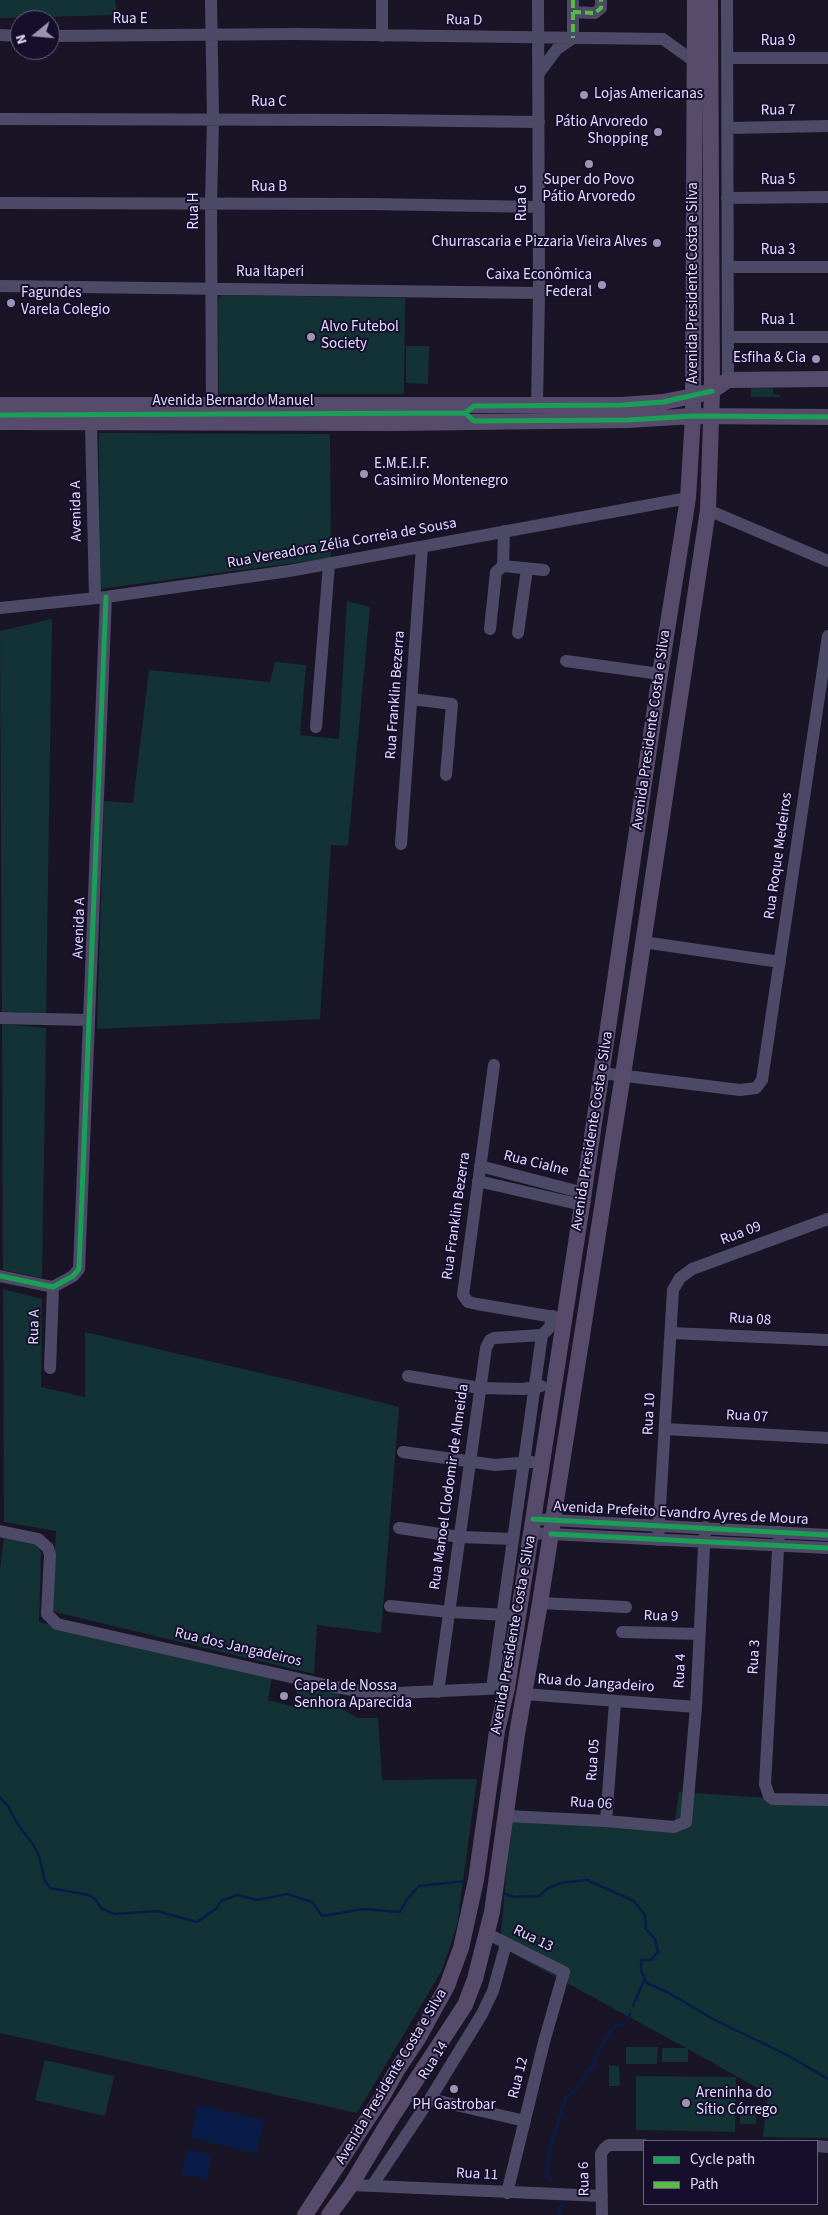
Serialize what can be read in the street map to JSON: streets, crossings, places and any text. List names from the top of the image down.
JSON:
{
  "streets": {
    "main road": ["Avenida Presidente Costa e Silva", "Avenida Bernardo Manuel"],
    "street": [
      "Rua E",
      "Rua D",
      "Rua 9",
      "Rua C",
      "Rua 7",
      "Rua 5",
      "Rua B",
      "Rua G",
      "Rua H",
      "Rua 3",
      "Rua Itaperi",
      "Rua 1",
      "Avenida A",
      "Rua Vereadora Zélia Correia de Sousa",
      "Rua Franklin Bezerra",
      "Rua Roque Medeiros",
      "Rua Cialne",
      "Rua 09",
      "Rua 08",
      "Rua A",
      "Rua 10",
      "Rua 07",
      "Rua Manoel Clodomir de Almeida",
      "Avenida Prefeito Evandro Ayres de Moura",
      "Rua dos Jangadeiros",
      "Rua 4",
      "Rua do Jangadeiro",
      "Rua 05",
      "Rua 06",
      "Rua 13",
      "Rua 14",
      "Rua 12",
      "Rua 11",
      "Rua 6"
    ]
  },
  "crossings": [
    ["Rua E", "Rua D"],
    ["Rua E", "Rua H"],
    ["Rua D", "Rua G"],
    ["Rua D", "Rua H"],
    ["Rua D", "Avenida Presidente Costa e Silva"],
    ["Rua 9", "Rua 4"],
    ["Rua C", "Rua G"],
    ["Rua C", "Rua H"],
    ["Rua B", "Rua G"],
    ["Rua B", "Rua H"],
    ["Rua G", "Rua Itaperi"],
    ["Rua G", "Avenida Bernardo Manuel"],
    ["Rua H", "Rua Itaperi"],
    ["Rua H", "Avenida Bernardo Manuel"],
    ["Rua 3", "Avenida Prefeito Evandro Ayres de Moura"],
    ["Avenida Presidente Costa e Silva", "Avenida Bernardo Manuel"],
    ["Avenida Presidente Costa e Silva", "Rua Vereadora Zélia Correia de Sousa"],
    ["Avenida Presidente Costa e Silva", "Rua Franklin Bezerra"],
    ["Avenida Presidente Costa e Silva", "Rua Roque Medeiros"],
    ["Avenida Presidente Costa e Silva", "Rua Cialne"],
    ["Avenida Presidente Costa e Silva", "Avenida Prefeito Evandro Ayres de Moura"],
    ["Avenida Presidente Costa e Silva", "Rua dos Jangadeiros"],
    ["Avenida Presidente Costa e Silva", "Rua do Jangadeiro"],
    ["Avenida Presidente Costa e Silva", "Rua 06"],
    ["Avenida Presidente Costa e Silva", "Rua 13"],
    ["Avenida Presidente Costa e Silva", "Rua 11"],
    ["Avenida Bernardo Manuel", "Avenida A"],
    ["Avenida A", "Rua Vereadora Zélia Correia de Sousa"],
    ["Avenida A", "Rua A"],
    ["Rua Vereadora Zélia Correia de Sousa", "Rua Franklin Bezerra"],
    ["Rua Franklin Bezerra", "Rua Cialne"],
    ["Rua 09", "Rua 10"],
    ["Rua 08", "Rua 10"],
    ["Rua 10", "Rua 07"],
    ["Rua 10", "Avenida Prefeito Evandro Ayres de Moura"],
    ["Rua Manoel Clodomir de Almeida", "Rua dos Jangadeiros"],
    ["Avenida Prefeito Evandro Ayres de Moura", "Rua 4"],
    ["Rua 4", "Rua do Jangadeiro"],
    ["Rua 4", "Rua 06"],
    ["Rua do Jangadeiro", "Rua 05"],
    ["Rua 05", "Rua 06"],
    ["Rua 13", "Rua 14"],
    ["Rua 13", "Rua 12"],
    ["Rua 14", "Rua 11"],
    ["Rua 12", "Rua 11"],
    ["Rua 11", "Rua 6"]
  ],
  "places": [
    "Lojas Americanas",
    "Pátio Arvoredo Shopping",
    "Super do Povo Pátio Arvoredo",
    "Churrascaria e Pizzaria Vieira Alves",
    "Caixa Econômica Federal",
    "Fagundes Varela Colegio",
    "Alvo Futebol Society",
    "Esfiha & Cia",
    "E.M.E.I.F. Casimiro Montenegro",
    "Capela de Nossa Senhora Aparecida",
    "PH Gastrobar",
    "Areninha do Sítio Córrego"
  ],
  "legend": ["Cycle path", "Path"],
  "north": "left"
}
